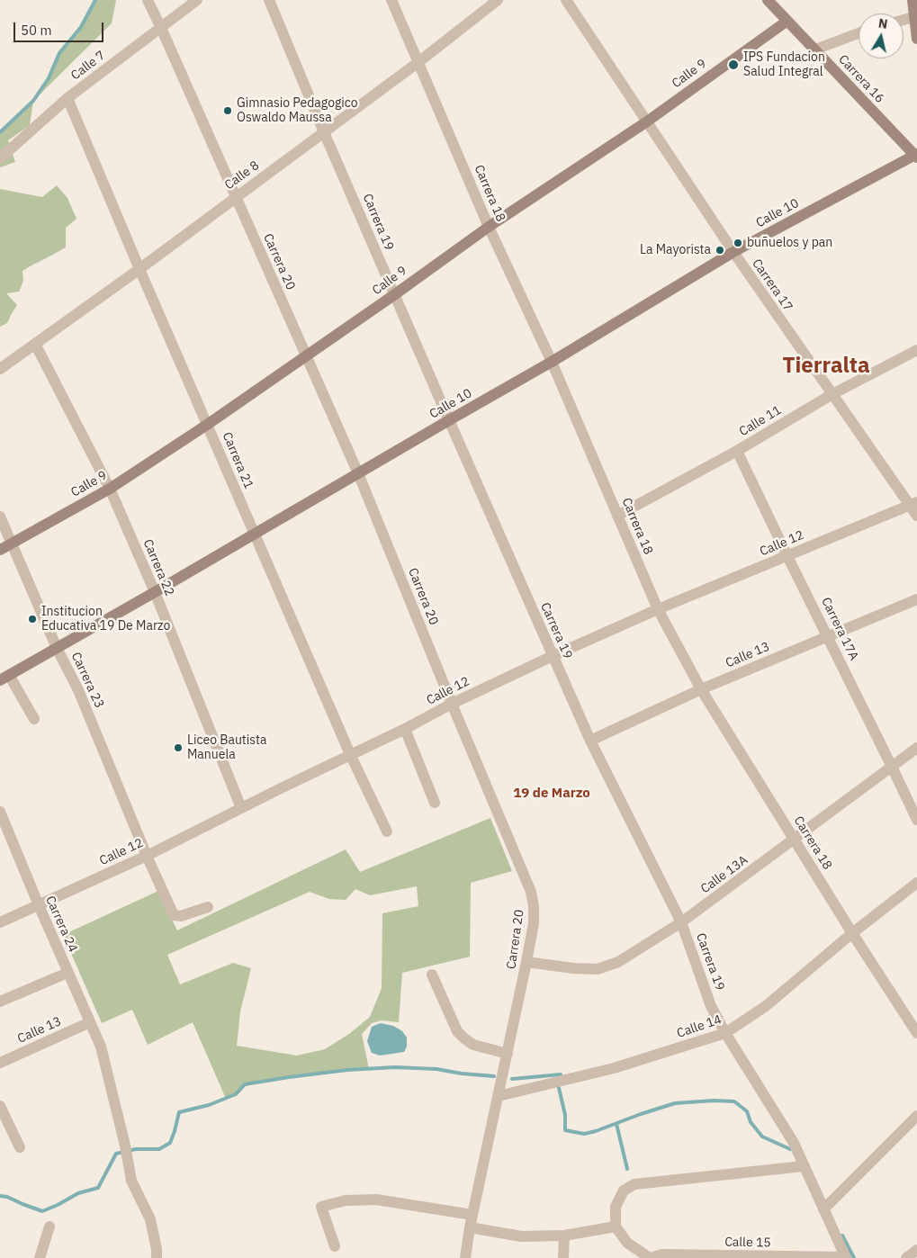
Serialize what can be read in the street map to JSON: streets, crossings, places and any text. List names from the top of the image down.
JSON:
{
  "streets": {
    "main road": ["Calle 9", "Carrera 16", "Calle 10"],
    "street": [
      "Calle 7",
      "Calle 8",
      "Carrera 18",
      "Carrera 19",
      "Carrera 20",
      "Carrera 17",
      "Calle 11",
      "Carrera 21",
      "Calle 12",
      "Carrera 22",
      "Carrera 17A",
      "Calle 13",
      "Carrera 23",
      "Calle 13A",
      "Carrera 24",
      "Calle 14",
      "Calle 15"
    ]
  },
  "crossings": [
    ["Calle 7", "Carrera 20"],
    ["Calle 7", "Carrera 21"],
    ["Calle 9", "Carrera 16"],
    ["Calle 9", "Carrera 18"],
    ["Calle 9", "Carrera 19"],
    ["Calle 9", "Carrera 20"],
    ["Calle 9", "Carrera 17"],
    ["Calle 9", "Carrera 21"],
    ["Calle 9", "Carrera 22"],
    ["Calle 9", "Carrera 23"],
    ["Carrera 16", "Calle 10"],
    ["Calle 8", "Carrera 18"],
    ["Calle 8", "Carrera 19"],
    ["Calle 8", "Carrera 20"],
    ["Calle 8", "Carrera 21"],
    ["Calle 8", "Carrera 22"],
    ["Carrera 18", "Calle 10"],
    ["Carrera 18", "Calle 11"],
    ["Carrera 18", "Calle 12"],
    ["Carrera 18", "Calle 13"],
    ["Carrera 18", "Calle 13A"],
    ["Carrera 18", "Calle 14"],
    ["Calle 10", "Carrera 19"],
    ["Calle 10", "Carrera 20"],
    ["Calle 10", "Carrera 17"],
    ["Calle 10", "Carrera 21"],
    ["Calle 10", "Carrera 22"],
    ["Calle 10", "Carrera 23"],
    ["Carrera 19", "Calle 12"],
    ["Carrera 19", "Calle 13"],
    ["Carrera 19", "Calle 13A"],
    ["Carrera 19", "Calle 14"],
    ["Carrera 19", "Calle 15"],
    ["Carrera 20", "Calle 12"],
    ["Carrera 20", "Calle 13A"],
    ["Carrera 20", "Calle 14"],
    ["Carrera 17", "Calle 11"],
    ["Carrera 17", "Calle 12"],
    ["Calle 11", "Carrera 17A"],
    ["Carrera 21", "Calle 12"],
    ["Calle 12", "Carrera 22"],
    ["Calle 12", "Carrera 17A"],
    ["Calle 12", "Carrera 23"],
    ["Calle 12", "Carrera 24"],
    ["Carrera 17A", "Calle 13"],
    ["Carrera 17A", "Calle 13A"],
    ["Calle 13", "Carrera 24"]
  ],
  "districts": ["Tierralta", "19 de Marzo"],
  "places": [
    "IPS Fundacion Salud Integral",
    "Gimnasio Pedagogico Oswaldo Maussa",
    "buñuelos y pan",
    "La Mayorista",
    "Institucion Educativa 19 De Marzo",
    "Liceo Bautista Manuela"
  ],
  "scale_bar": "50 m",
  "north": "top"
}
